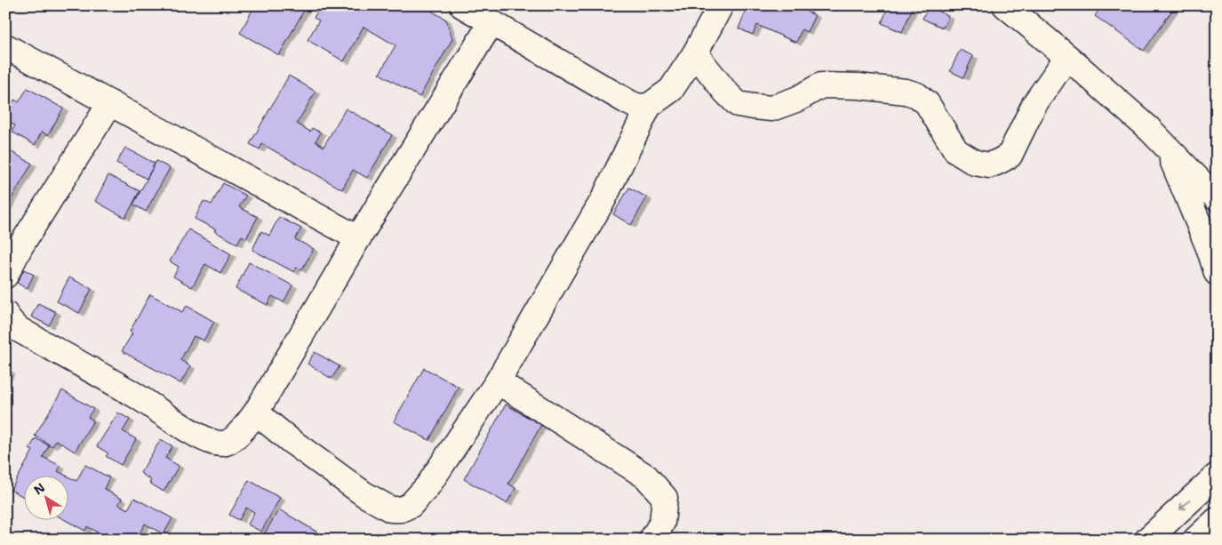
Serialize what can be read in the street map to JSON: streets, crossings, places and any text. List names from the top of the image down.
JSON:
{
  "north": "top left"
}
